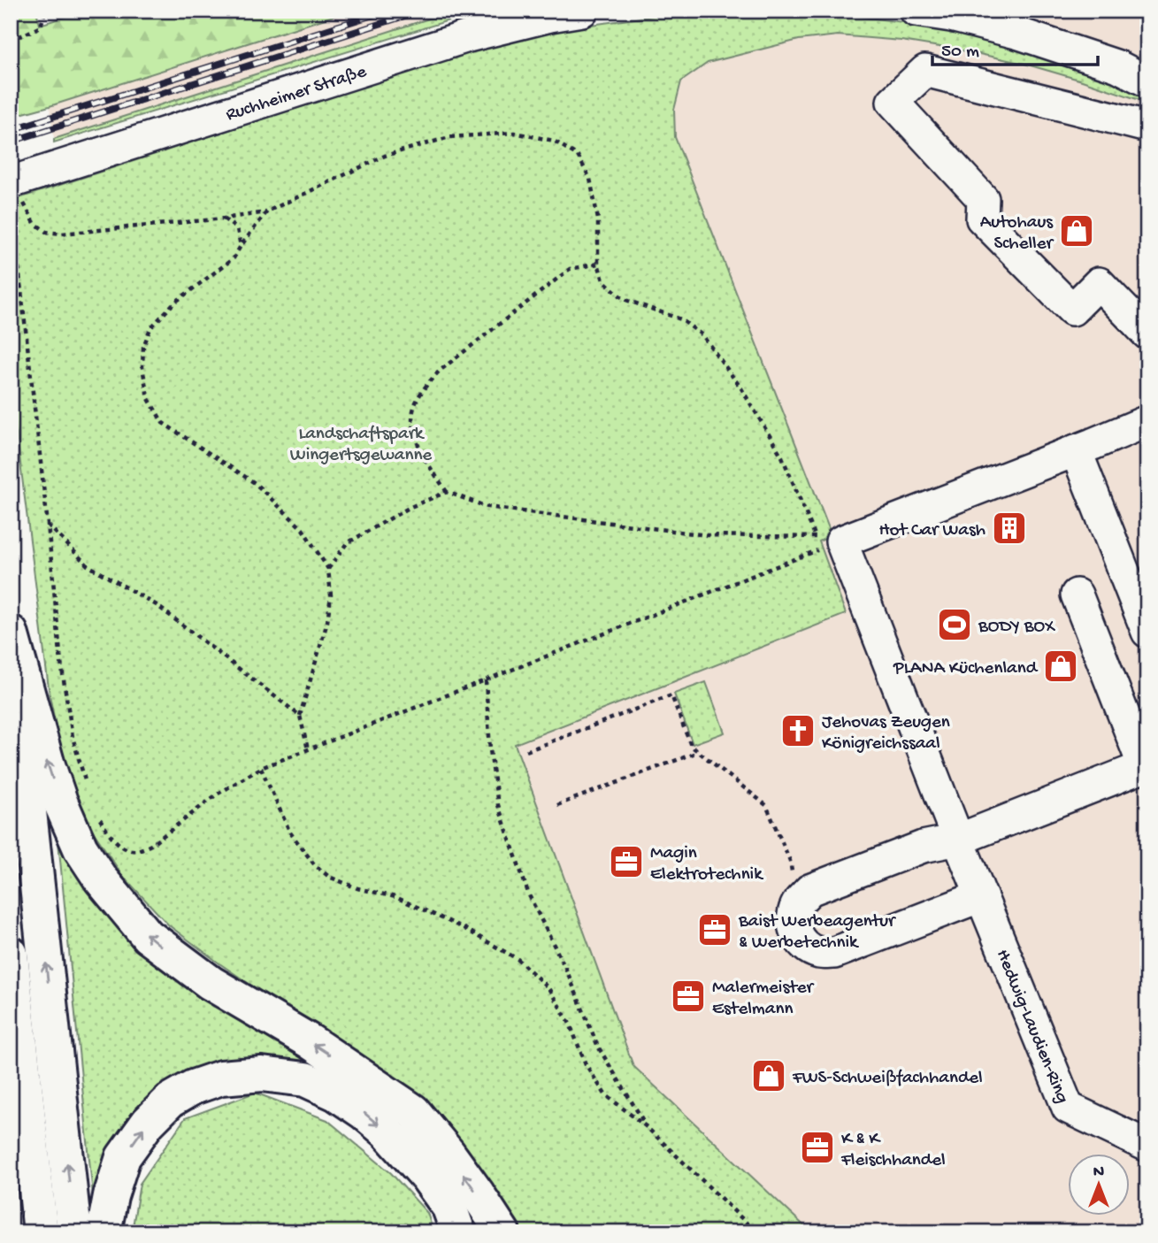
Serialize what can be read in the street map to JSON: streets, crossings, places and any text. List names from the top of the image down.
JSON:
{
  "streets": {
    "street": ["Ruchheimer Straße", "Hedwig-Laudien-Ring"]
  },
  "parks": ["Landschaftspark Wingertsgewanne"],
  "places": {
    "shop": ["Autohaus Scheller", "PLANA Küchenland", "FWS-Schweißfachhandel"],
    "building": ["Hot Car Wash"],
    "sports": ["BODY BOX"],
    "church": ["Jehovas Zeugen Königreichssaal"],
    "office": [
      "Magin Elektrotechnik",
      "Baist Werbeagentur & Werbetechnik",
      "Malermeister Estelmann",
      "K & K Fleischhandel"
    ]
  },
  "scale_bar": "50 m",
  "north": "top"
}
